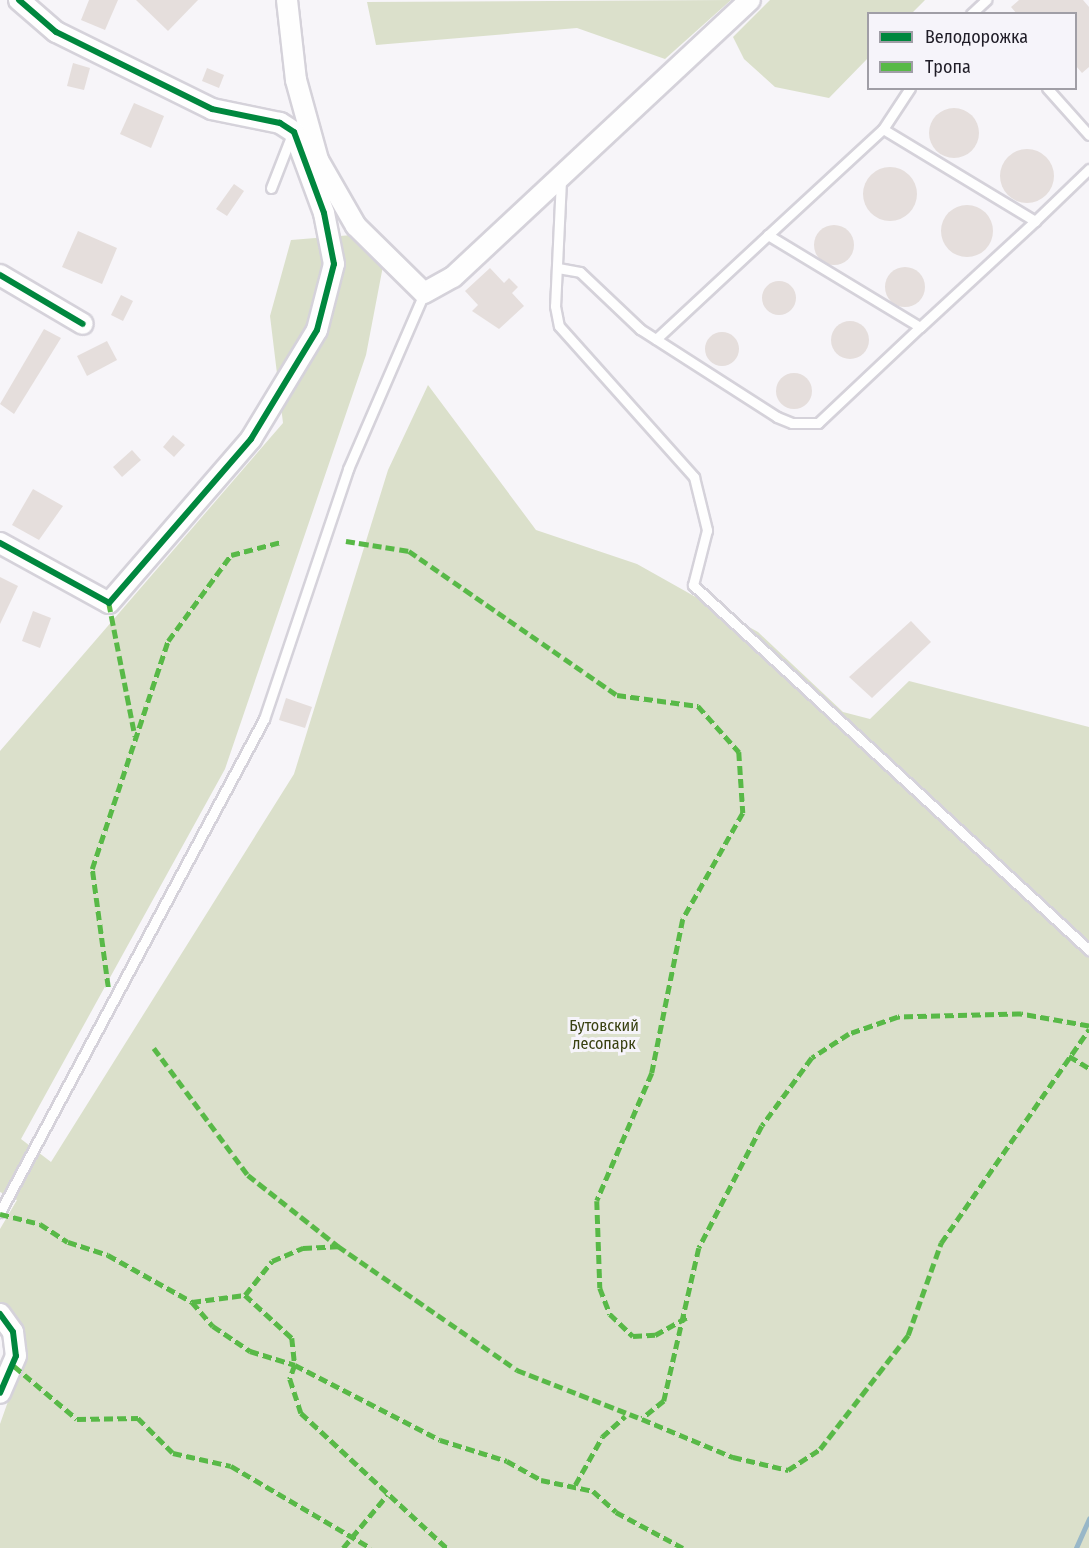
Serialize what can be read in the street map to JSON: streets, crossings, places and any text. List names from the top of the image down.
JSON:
{
  "parks": ["Бутовский лесопарк"],
  "legend": ["Велодорожка", "Тропа"]
}
